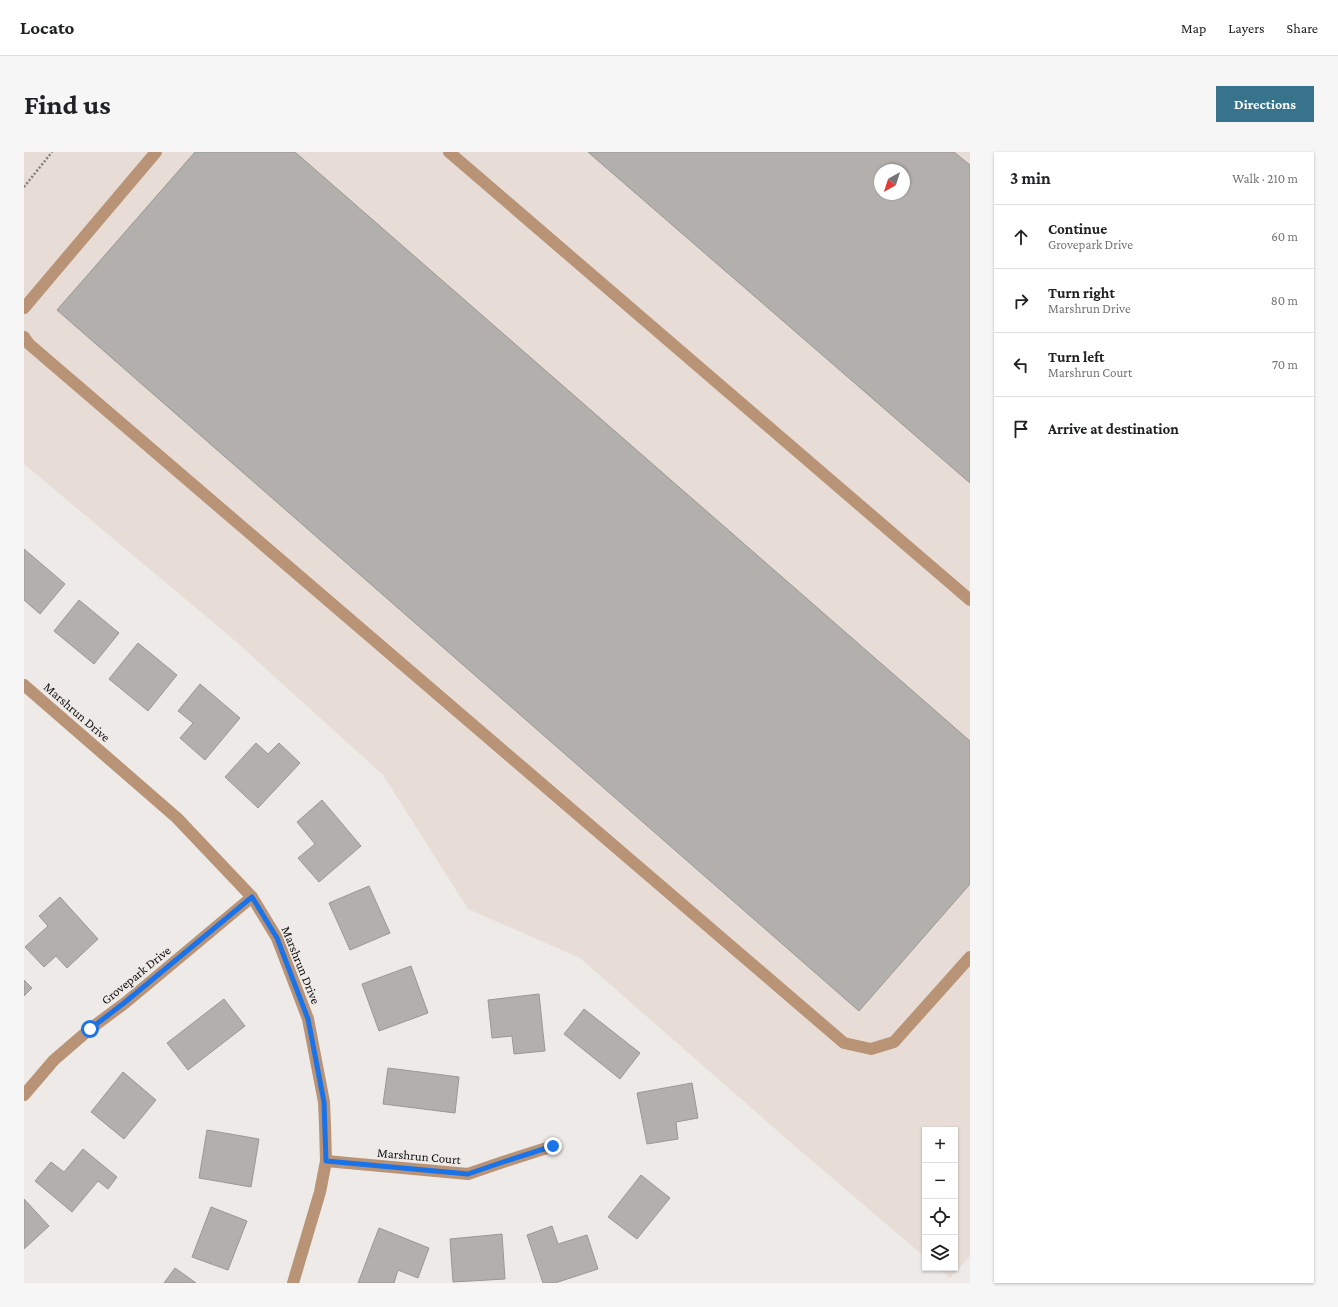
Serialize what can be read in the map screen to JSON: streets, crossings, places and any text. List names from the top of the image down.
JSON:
{
  "streets": {
    "street": ["Marshrun Drive", "Grovepark Drive", "Marshrun Court"]
  },
  "crossings": [
    ["Marshrun Drive", "Grovepark Drive"],
    ["Marshrun Drive", "Marshrun Court"]
  ],
  "north": "bottom left",
  "page": {
    "header": "Locato",
    "nav": ["Map", "Layers", "Share"],
    "buttons": "Directions",
    "title": "Find us",
    "heading": ["3 min", "Walk · 210 m"],
    "list": [
      ["Continue", "Grovepark Drive", "60 m"],
      ["Turn right", "Marshrun Drive", "80 m"],
      ["Turn left", "Marshrun Court", "70 m"],
      "Arrive at destination"
    ],
    "map_buttons": ["+", "−"]
  }
}
